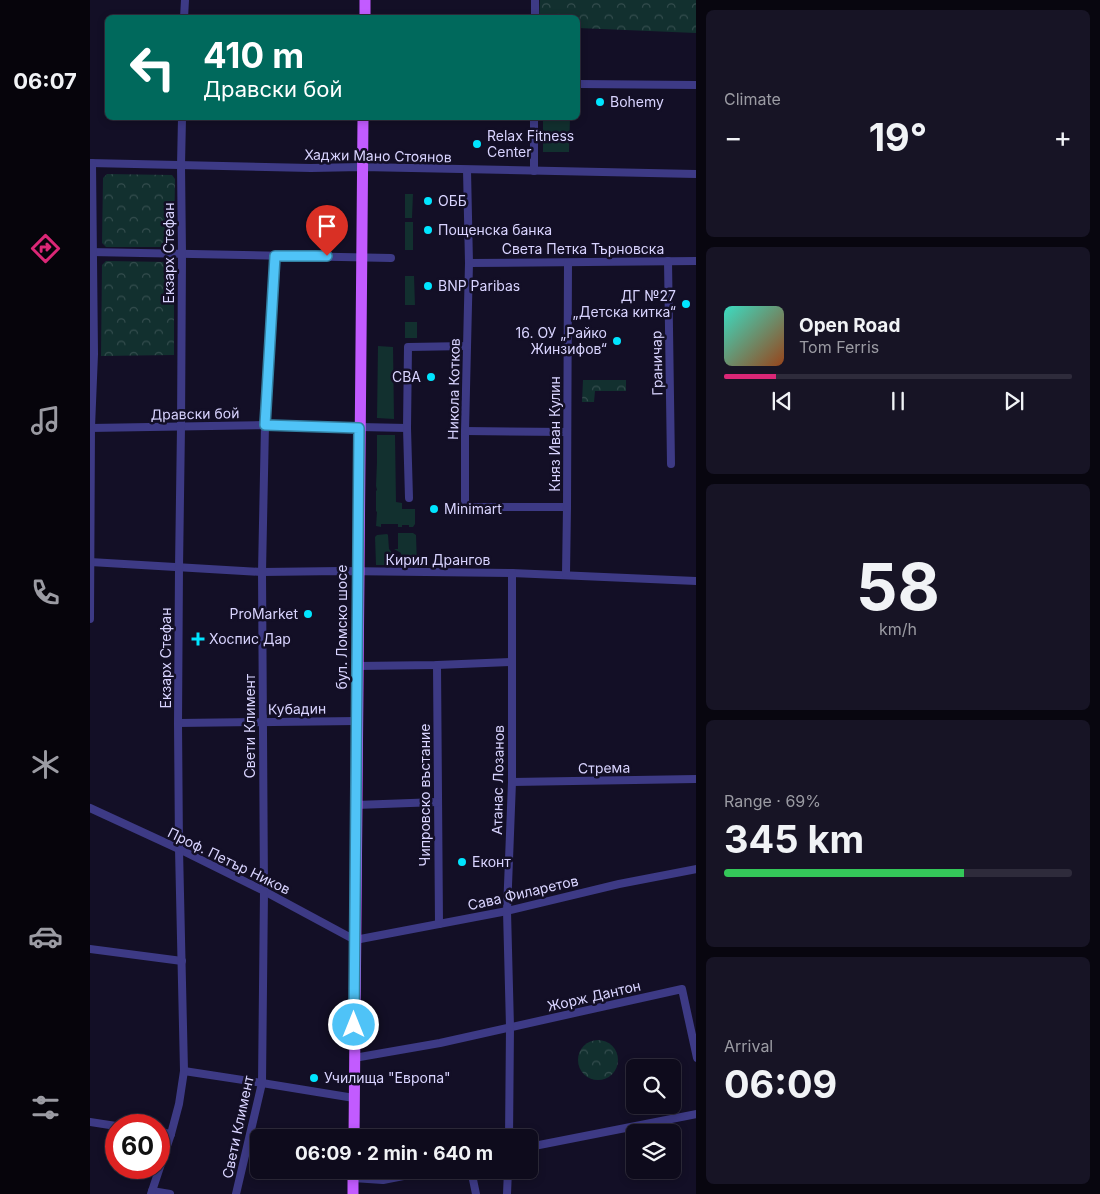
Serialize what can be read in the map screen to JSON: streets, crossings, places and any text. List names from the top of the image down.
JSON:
{
  "streets": {
    "main road": ["бул. Ломско шосе"],
    "street": [
      "Хаджи Мано Стоянов",
      "Света Петка Търновска",
      "Екзарх Стефан",
      "Граничар",
      "Никола Котков",
      "Дравски бой",
      "Княз Иван Кулин",
      "Кирил Дрангов",
      "Кубадин",
      "Свети Климент",
      "Стрема",
      "Атанас Лозанов",
      "Чипровско въстание",
      "Проф. Петър Ников",
      "Сава Филаретов",
      "Жорж Дантон"
    ]
  },
  "crossings": [
    ["Хаджи Мано Стоянов", "Екзарх Стефан"],
    ["Хаджи Мано Стоянов", "Никола Котков"],
    ["Хаджи Мано Стоянов", "бул. Ломско шосе"],
    ["Света Петка Търновска", "Граничар"],
    ["Света Петка Търновска", "Никола Котков"],
    ["Света Петка Търновска", "Княз Иван Кулин"],
    ["Екзарх Стефан", "Дравски бой"],
    ["Екзарх Стефан", "Кирил Дрангов"],
    ["Екзарх Стефан", "Кубадин"],
    ["Екзарх Стефан", "Проф. Петър Ников"],
    ["Никола Котков", "Княз Иван Кулин"],
    ["Дравски бой", "бул. Ломско шосе"],
    ["Дравски бой", "Свети Климент"],
    ["Княз Иван Кулин", "Кирил Дрангов"],
    ["Кирил Дрангов", "бул. Ломско шосе"],
    ["Кирил Дрангов", "Свети Климент"],
    ["Кирил Дрангов", "Атанас Лозанов"],
    ["бул. Ломско шосе", "Кубадин"],
    ["бул. Ломско шосе", "Проф. Петър Ников"],
    ["бул. Ломско шосе", "Сава Филаретов"],
    ["бул. Ломско шосе", "Жорж Дантон"],
    ["Кубадин", "Свети Климент"],
    ["Свети Климент", "Проф. Петър Ников"],
    ["Стрема", "Атанас Лозанов"],
    ["Атанас Лозанов", "Сава Филаретов"],
    ["Атанас Лозанов", "Жорж Дантон"],
    ["Чипровско въстание", "Сава Филаретов"],
    ["Проф. Петър Ников", "Сава Филаретов"]
  ],
  "places": {
    "other": [
      "Bohemy",
      "Relax Fitness Center",
      "ОББ",
      "Пощенска банка",
      "BNP Paribas",
      "ДГ №27 „Детска китка“",
      "16. ОУ „Райко Жинзифов“",
      "CBA",
      "Minimart",
      "ProMarket",
      "Еконт",
      "Училища \"Европа\""
    ],
    "health": ["Хоспис Дар"]
  },
  "page": {
    "tabs": "06:07",
    "tile": [
      "Climate",
      ["58", "km/h"],
      ["Range · 69%", "345 km"],
      ["Arrival", "06:09"]
    ],
    "turn": ["410 m", "Дравски бой"],
    "heat": ["−", "19°", "+"],
    "song": ["Open Road", "Tom Ferris"],
    "limit": "60",
    "trip": "06:09 · 2 min · 640 m"
  }
}
